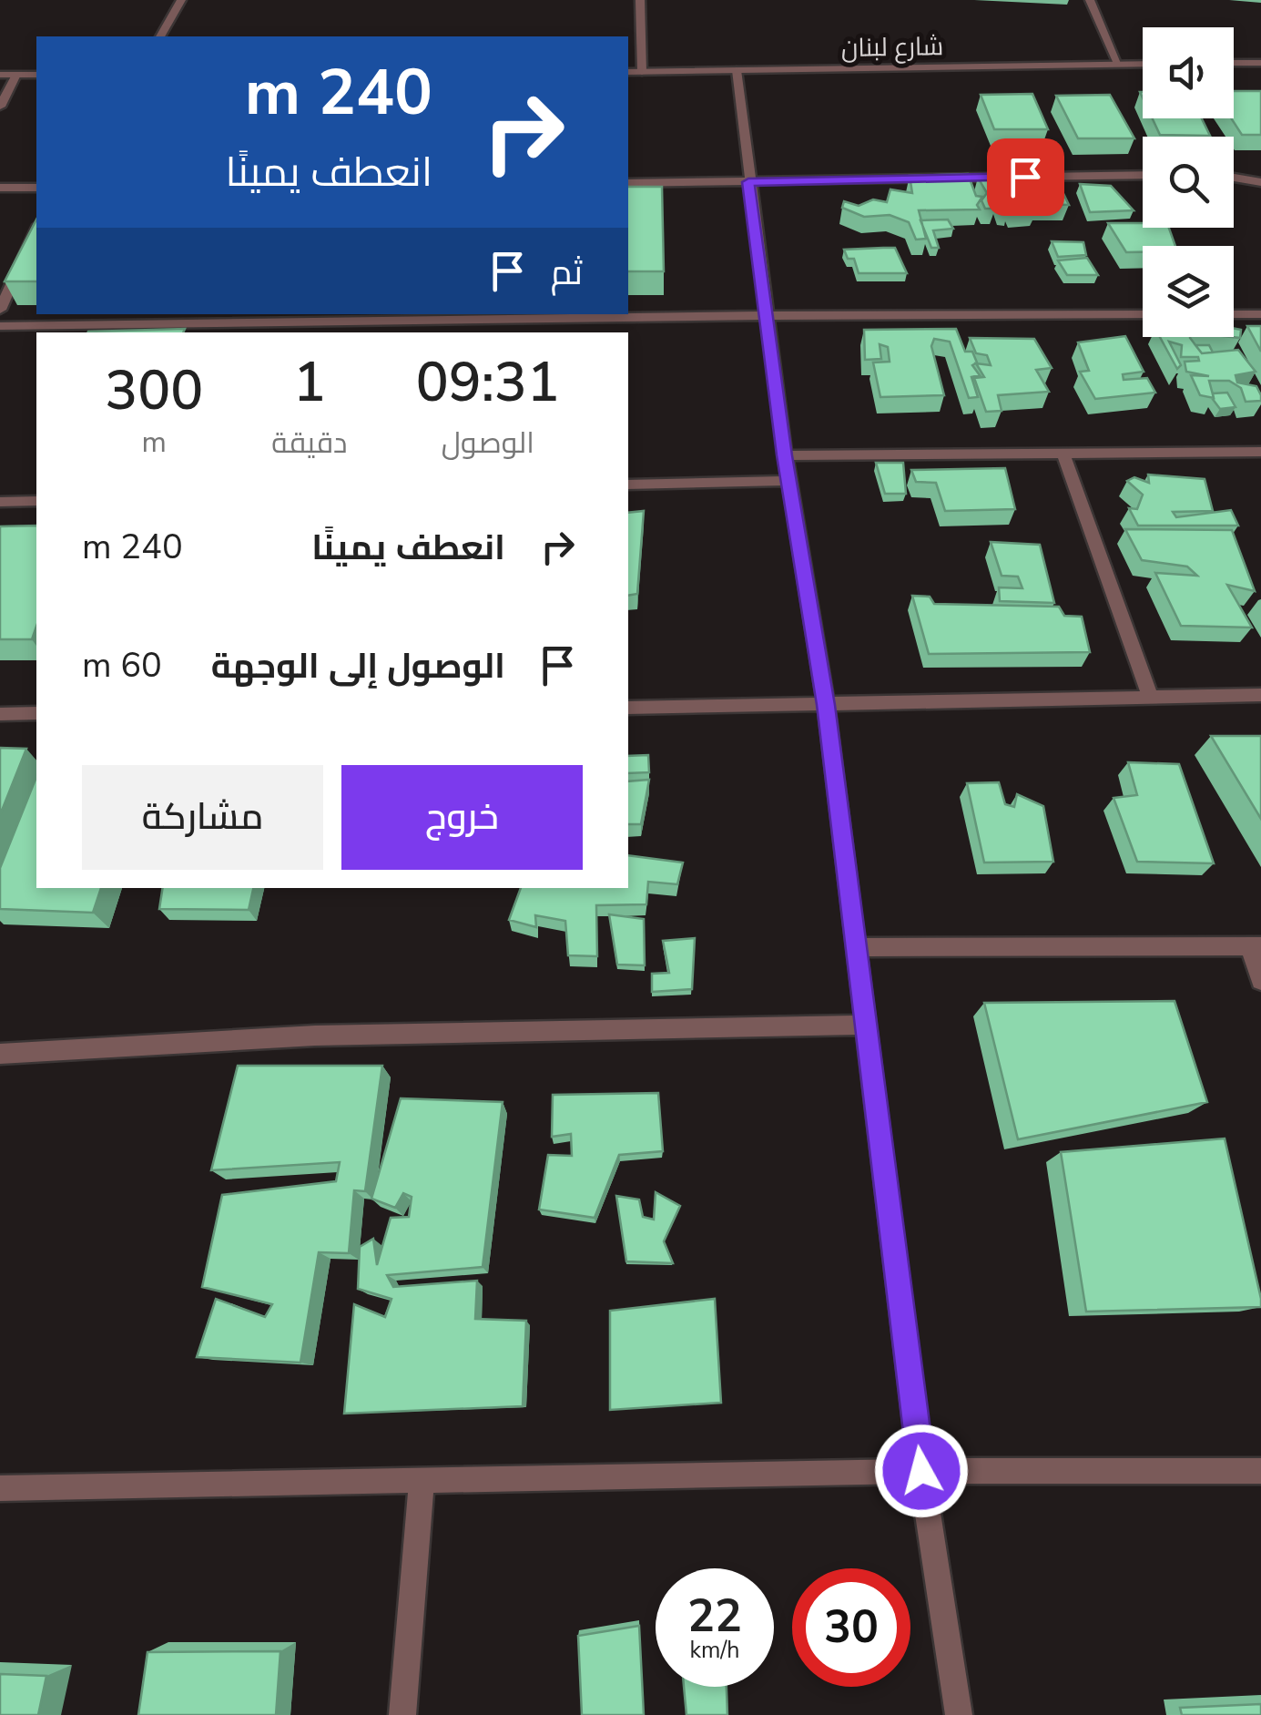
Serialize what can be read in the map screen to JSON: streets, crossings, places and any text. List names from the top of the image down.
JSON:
{
  "streets": {
    "street": ["شارع لبنان"]
  },
  "page": {
    "turn": ["240 m", "انعطف يمينًا"],
    "then": "ثم",
    "eta": [
      "09:31",
      "الوصول",
      "1",
      "دقيقة",
      "300",
      "m"
    ],
    "list": [
      {
        "name": "انعطف يمينًا",
        "value": "240 m"
      },
      {
        "name": "الوصول إلى الوجهة",
        "value": "60 m"
      }
    ],
    "buttons": ["خروج", "مشاركة"],
    "speed": "22 km/h",
    "limit": "30"
  }
}
